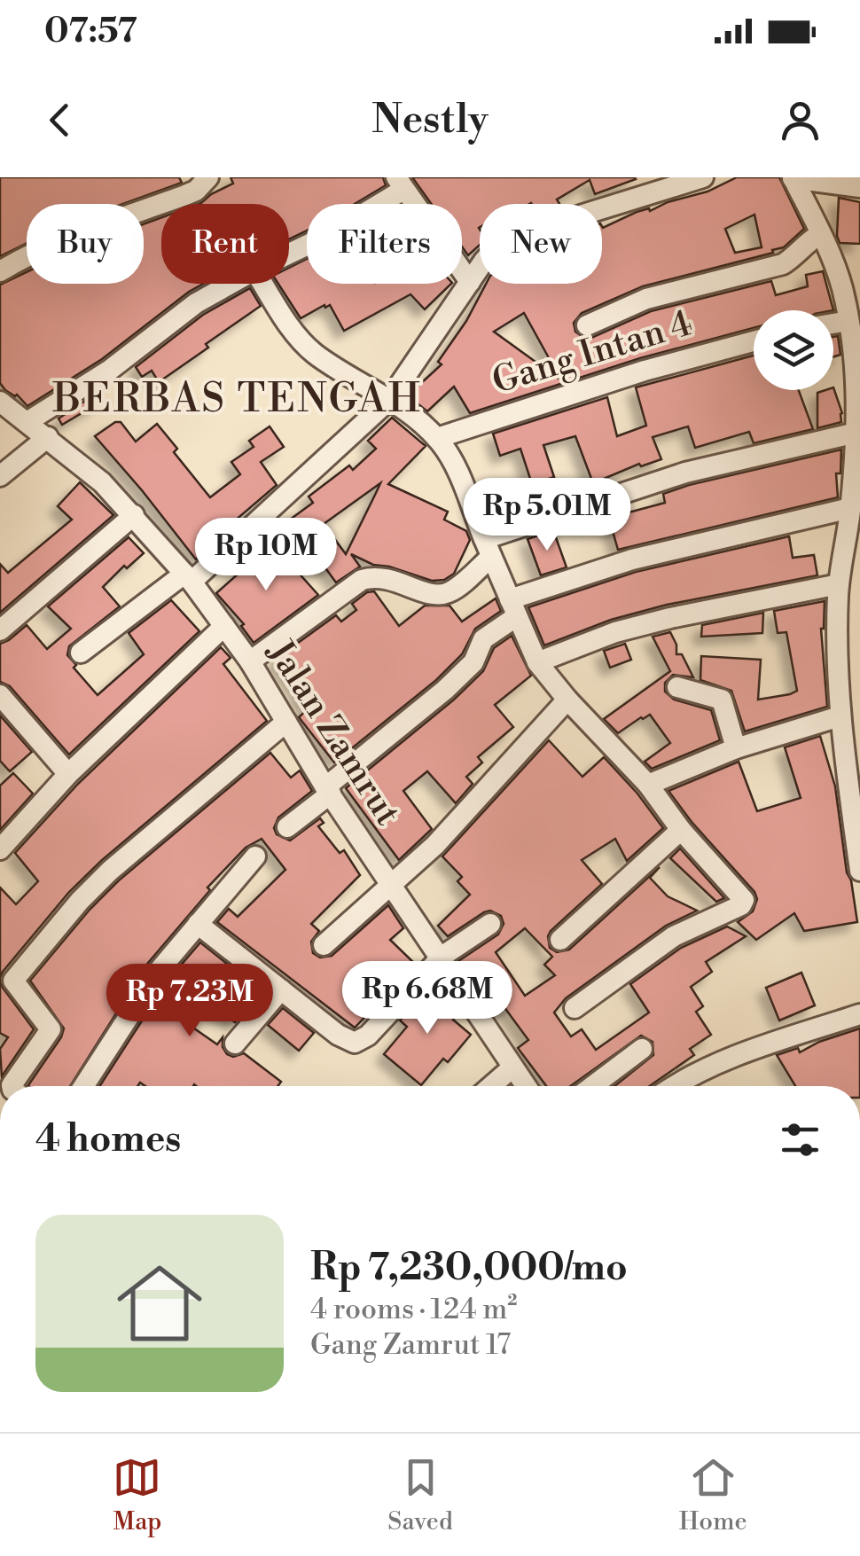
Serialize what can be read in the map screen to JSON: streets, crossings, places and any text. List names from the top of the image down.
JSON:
{
  "streets": {
    "street": ["Gang Intan 4", "Jalan Zamrut"]
  },
  "districts": ["BERBAS TENGAH"],
  "page": {
    "status": "07:57",
    "header": "Nestly",
    "chip": [
      "Buy",
      "Rent",
      "Filters",
      "New"
    ],
    "price": [
      "Rp 5.01M",
      "Rp 10M",
      "Rp 6.68M",
      "Rp 7.23M"
    ],
    "heading": "4 homes",
    "list": [
      {
        "name": "Rp 7,230,000/mo",
        "note": "4 rooms · 124 m² · Gang Zamrut 17"
      }
    ],
    "tabs": ["Map", "Saved", "Home"]
  }
}
